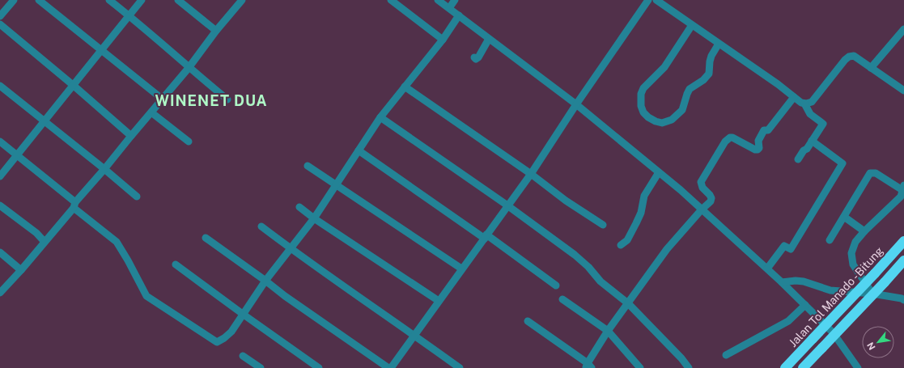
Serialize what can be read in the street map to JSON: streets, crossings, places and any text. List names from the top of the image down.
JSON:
{
  "streets": {
    "highway": ["Jalan Tol Manado - Bitung"]
  },
  "districts": ["WINENET DUA"],
  "north": "bottom left"
}
